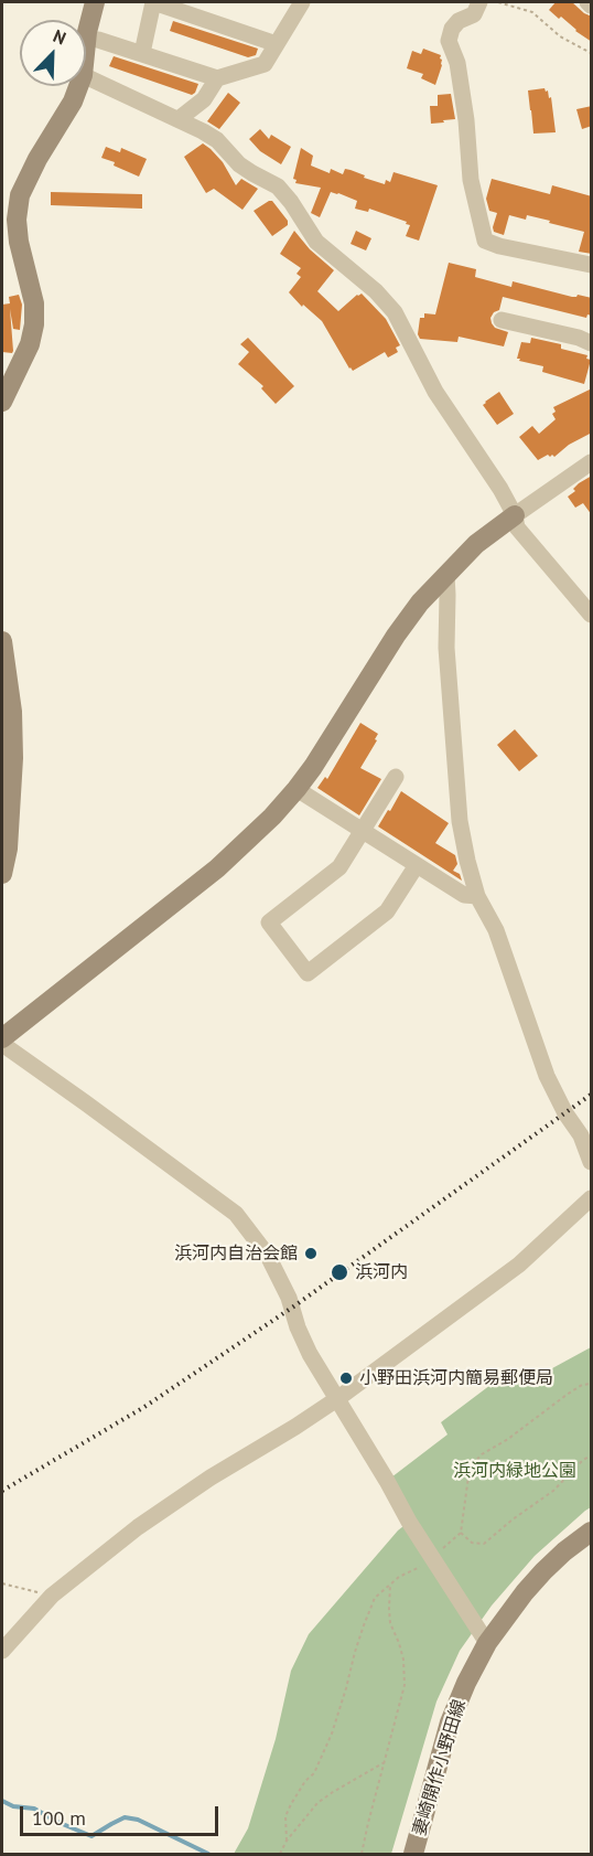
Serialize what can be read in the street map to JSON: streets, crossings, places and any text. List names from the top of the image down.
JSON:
{
  "streets": {
    "street": ["妻崎開作小野田線"]
  },
  "parks": ["浜河内緑地公園"],
  "places": ["浜河内自治会館", "浜河内", "小野田浜河内簡易郵便局"],
  "scale_bar": "100 m",
  "north": "top right"
}
